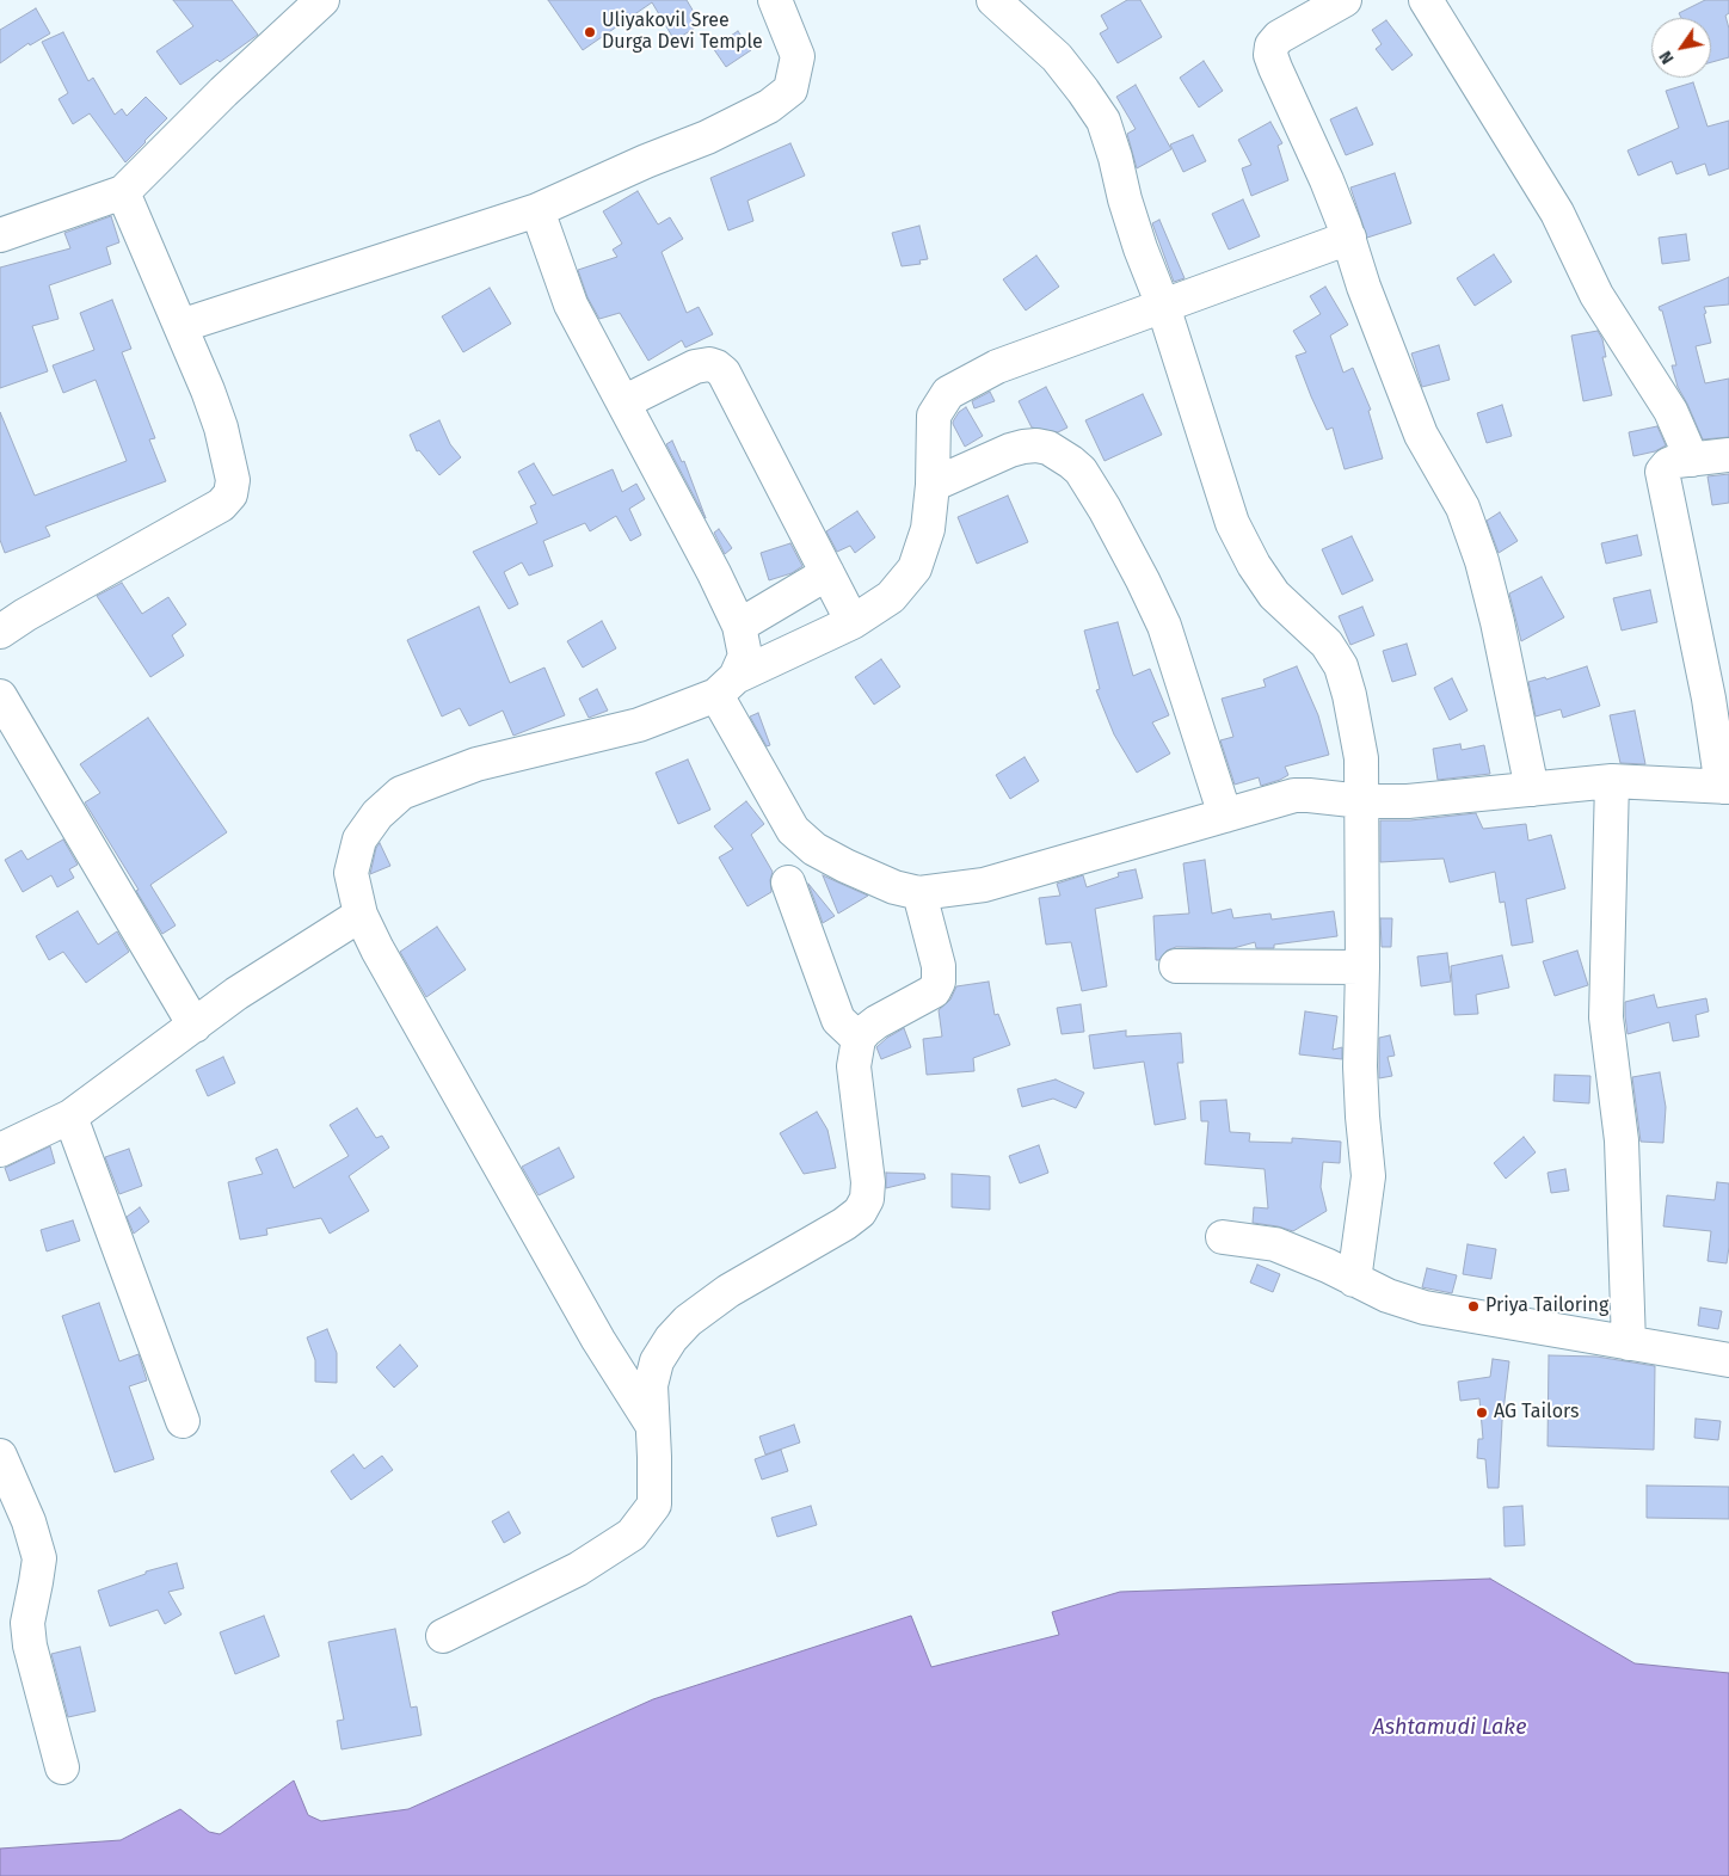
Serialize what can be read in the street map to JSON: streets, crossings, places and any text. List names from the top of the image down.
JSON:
{
  "water": ["Ashtamudi Lake"],
  "places": ["Uliyakovil Sree Durga Devi Temple", "Priya Tailoring", "AG Tailors"],
  "north": "bottom left"
}
